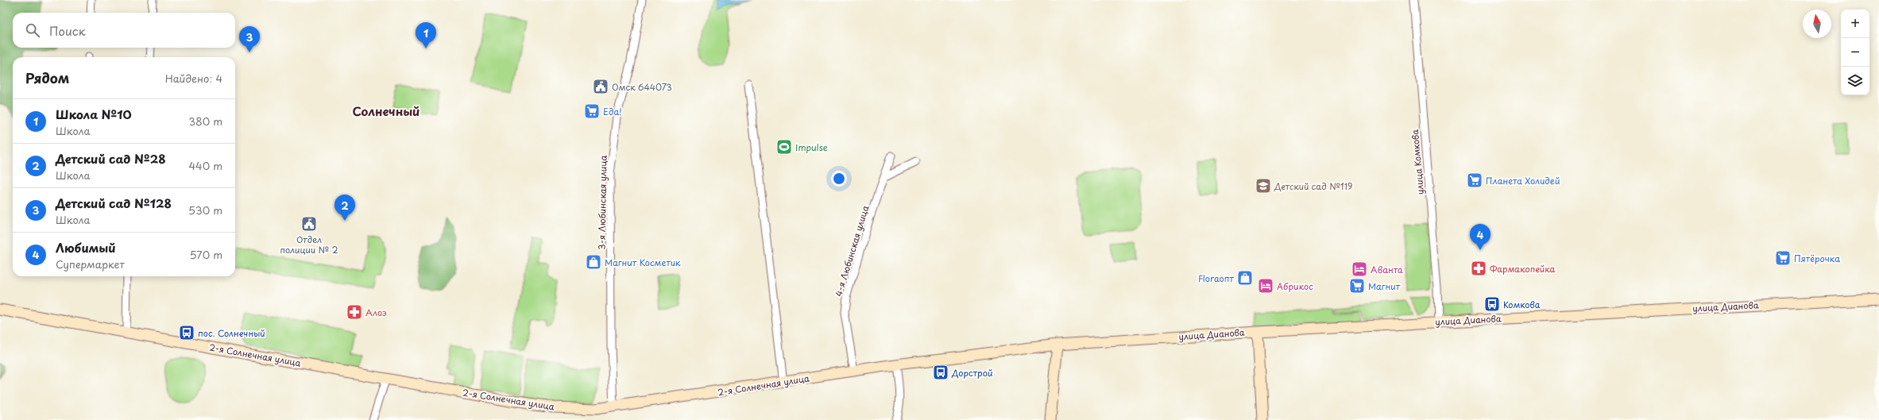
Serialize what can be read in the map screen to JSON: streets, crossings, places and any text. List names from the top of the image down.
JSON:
{
  "streets": {
    "main road": ["улица Дианова", "2-я Солнечная улица"],
    "street": ["улица Комкова", "3-я Любинская улица", "4-я Любинская улица"]
  },
  "crossings": [
    ["улица Комкова", "улица Дианова"],
    ["3-я Любинская улица", "2-я Солнечная улица"],
    ["4-я Любинская улица", "2-я Солнечная улица"],
    ["улица Дианова", "2-я Солнечная улица"]
  ],
  "districts": ["Солнечный"],
  "places": {
    "public building": ["Омск 644073", "Отдел полиции № 2"],
    "supermarket": [
      "Еда!",
      "Планета Холидей",
      "Пятёрочка",
      "Магнит"
    ],
    "sports": ["Impulse"],
    "school or university": ["Детский сад №119"],
    "shop": ["Магнит Косметик", "Floraопт"],
    "pharmacy": ["Фармакопейка", "Алоэ"],
    "hotel": ["Аванта", "Абрикос"],
    "bus stop": ["Комкова", "пос. Солнечный", "Дорстрой"]
  },
  "north": "top",
  "page": {
    "map_buttons": ["+", "−"],
    "search": "Поиск",
    "pins": [
      "1",
      "3",
      "2",
      "4"
    ],
    "heading": ["Рядом", "Найдено: 4"],
    "list": [
      {
        "mark": "1",
        "name": "Школа №10",
        "note": "Школа",
        "value": "380 m"
      },
      {
        "mark": "2",
        "name": "Детский сад №28",
        "note": "Школа",
        "value": "440 m"
      },
      {
        "mark": "3",
        "name": "Детский сад №128",
        "note": "Школа",
        "value": "530 m"
      },
      {
        "mark": "4",
        "name": "Любимый",
        "note": "Супермаркет",
        "value": "570 m"
      }
    ]
  }
}
